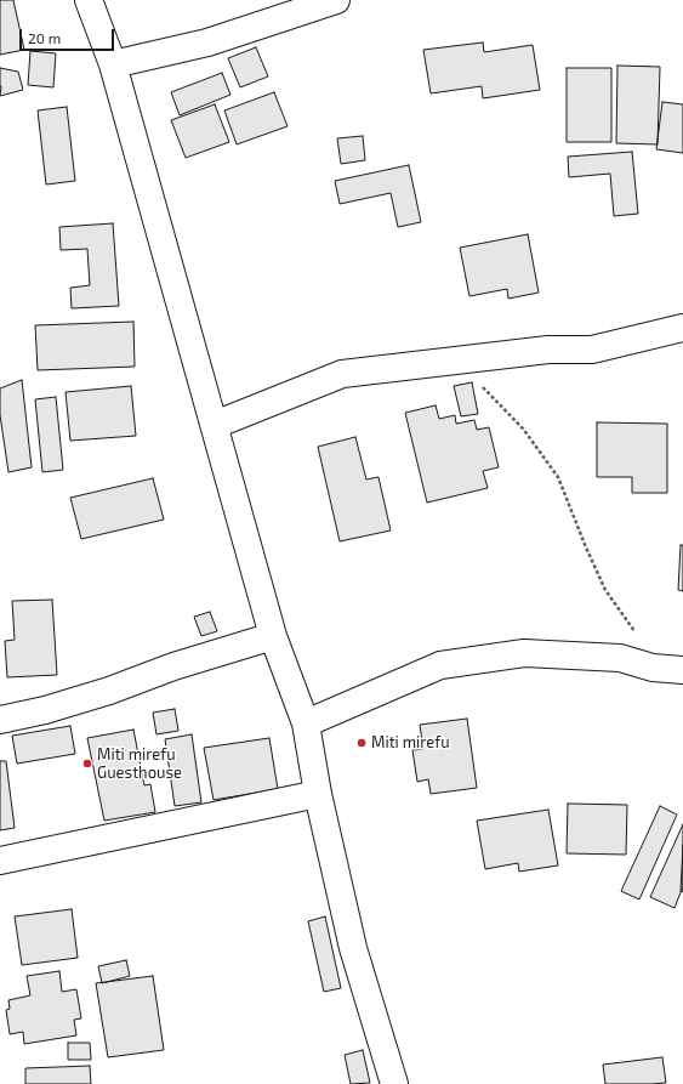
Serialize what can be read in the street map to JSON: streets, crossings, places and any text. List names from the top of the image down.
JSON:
{
  "places": ["Miti mirefu", "Miti mirefu Guesthouse"],
  "scale_bar": "20 m"
}
